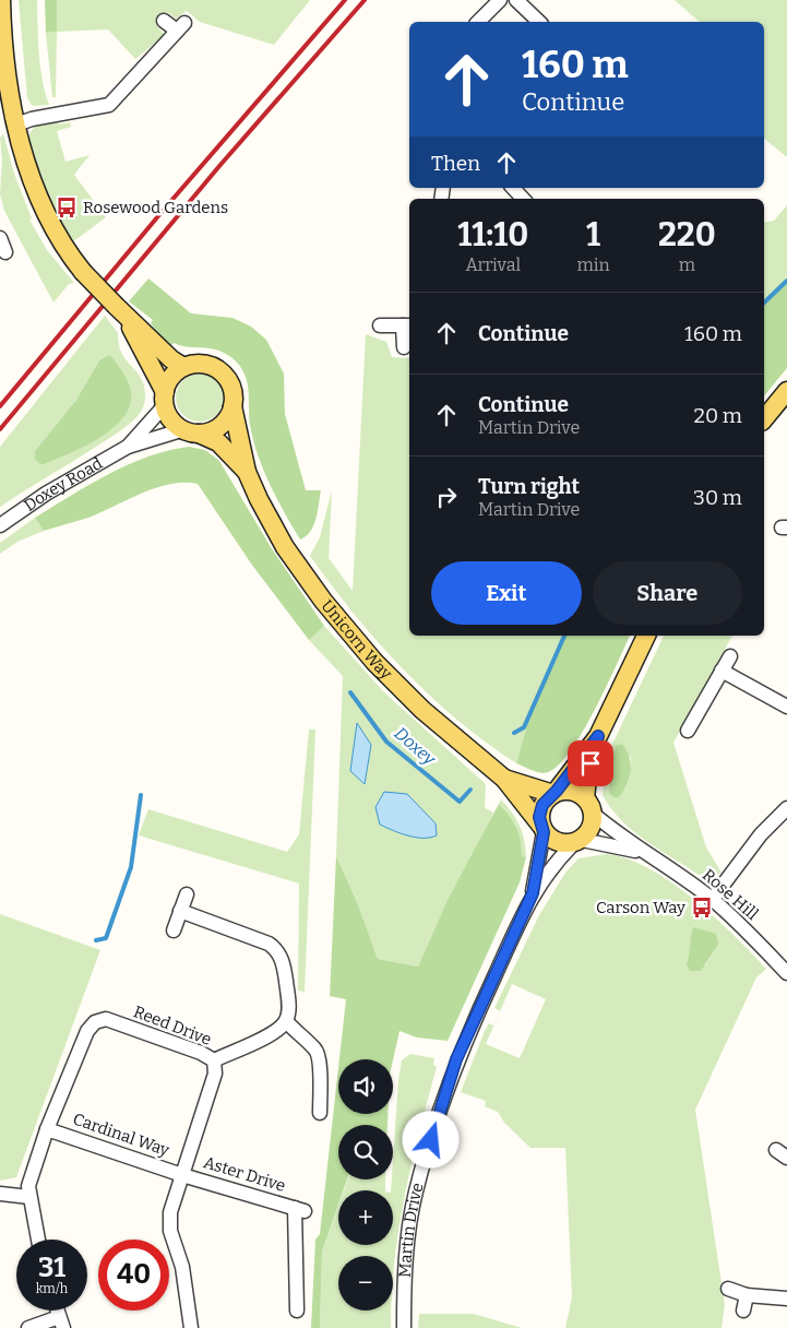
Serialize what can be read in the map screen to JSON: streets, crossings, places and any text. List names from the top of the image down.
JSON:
{
  "streets": {
    "main road": ["Unicorn Way"],
    "street": [
      "Doxey Road",
      "Rose Hill",
      "Reed Drive",
      "Cardinal Way",
      "Aster Drive",
      "Martin Drive"
    ]
  },
  "crossings": [
    ["Doxey Road", "Unicorn Way"],
    ["Unicorn Way", "Rose Hill"],
    ["Unicorn Way", "Martin Drive"],
    ["Rose Hill", "Martin Drive"],
    ["Reed Drive", "Cardinal Way"],
    ["Reed Drive", "Aster Drive"],
    ["Cardinal Way", "Aster Drive"]
  ],
  "water": ["Doxey"],
  "places": {
    "bus stop": ["Rosewood Gardens", "Carson Way"]
  },
  "page": {
    "turn": ["160 m", "Continue"],
    "then": "Then",
    "eta": [
      "11:10",
      "Arrival",
      "1",
      "min",
      "220",
      "m"
    ],
    "list": [
      {
        "name": "Continue",
        "value": "160 m"
      },
      {
        "name": "Continue",
        "note": "Martin Drive",
        "value": "20 m"
      },
      {
        "name": "Turn right",
        "note": "Martin Drive",
        "value": "30 m"
      }
    ],
    "buttons": ["Exit", "Share"],
    "map_buttons": ["+", "−"],
    "speed": "31 km/h",
    "limit": "40"
  }
}
